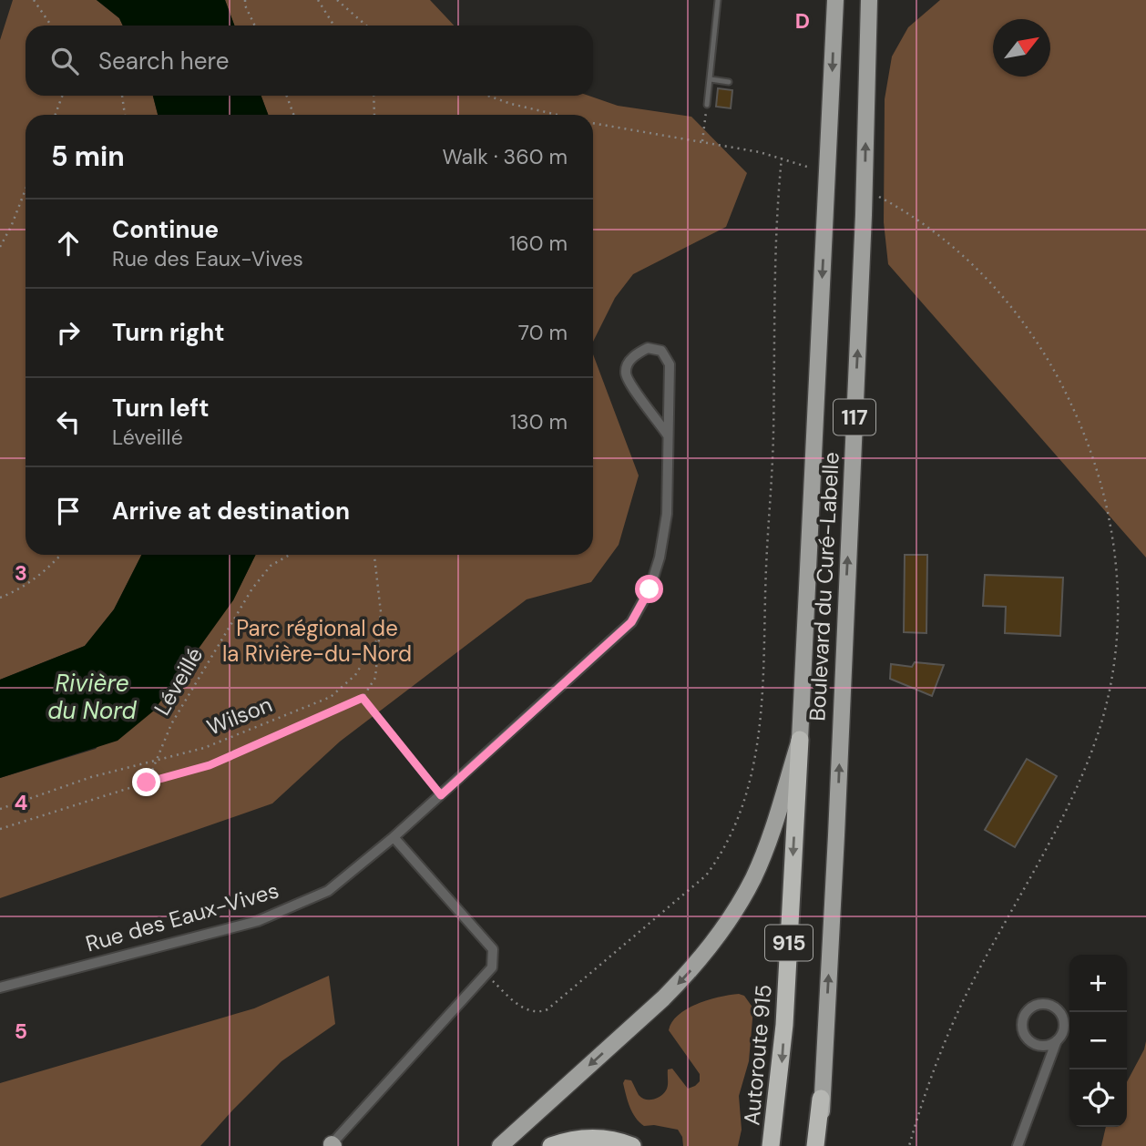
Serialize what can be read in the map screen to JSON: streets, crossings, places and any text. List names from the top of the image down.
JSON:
{
  "streets": {
    "highway": ["915", "Autoroute 915"],
    "main road": ["117", "Boulevard du Curé-Labelle"],
    "street": ["Rue des Eaux-Vives"],
    "path": ["Léveillé", "Wilson"]
  },
  "crossings": [
    ["Boulevard du Curé-Labelle", "Autoroute 915"],
    ["Léveillé", "Wilson"]
  ],
  "one_way": ["Autoroute 915"],
  "water": ["Rivière du Nord"],
  "parks": ["Parc régional de la Rivière-du-Nord"],
  "north": "top right",
  "page": {
    "search": "Search here",
    "heading": ["5 min", "Walk · 360 m"],
    "list": [
      ["Continue", "Rue des Eaux-Vives", "160 m"],
      ["Turn right", "70 m"],
      ["Turn left", "Léveillé", "130 m"],
      "Arrive at destination"
    ],
    "map_buttons": ["+", "−"]
  },
  "grid": {
    "columns": ["D"],
    "rows": ["3", "4", "5"]
  }
}
